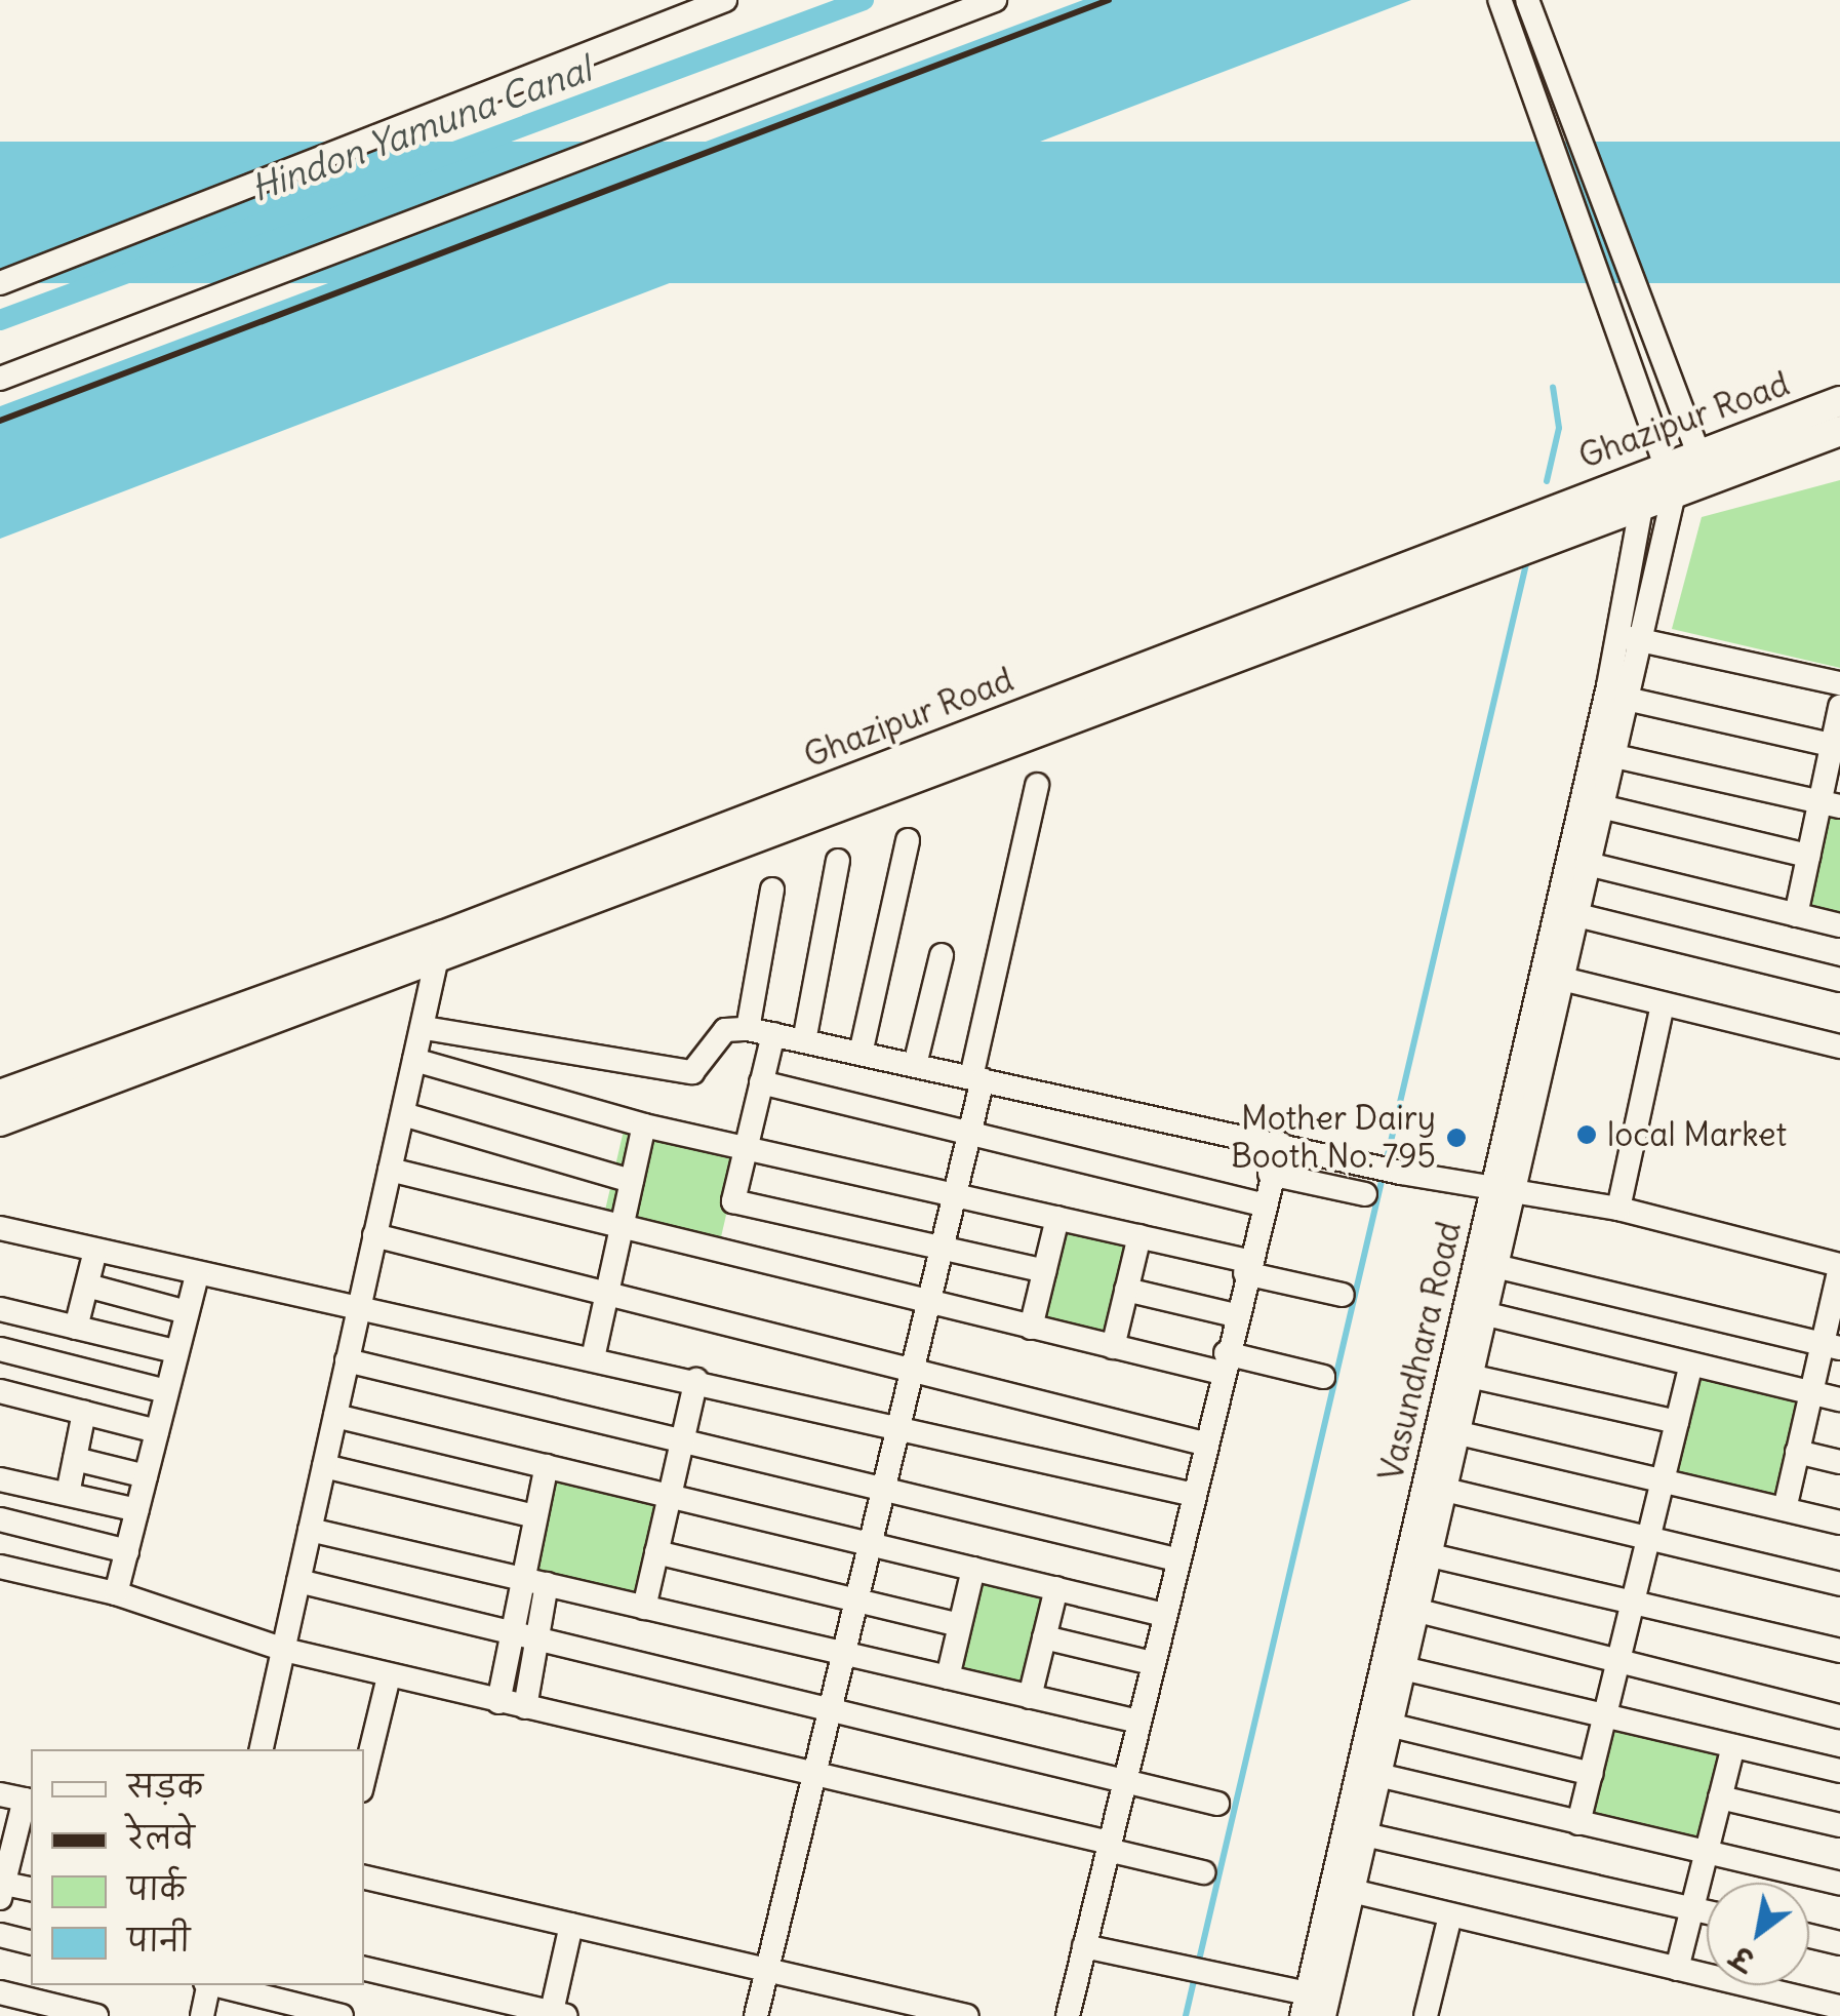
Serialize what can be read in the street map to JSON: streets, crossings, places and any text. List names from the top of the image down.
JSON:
{
  "streets": {
    "main road": ["Ghazipur Road"],
    "street": ["Vasundhara Road"]
  },
  "crossings": [
    ["Ghazipur Road", "Vasundhara Road"]
  ],
  "water": ["Hindon Yamuna Canal"],
  "places": ["local Market", "Mother Dairy Booth No. 795"],
  "legend": [
    "सड़क",
    "रेलवे",
    "पार्क",
    "पानी"
  ],
  "north": "bottom left"
}
